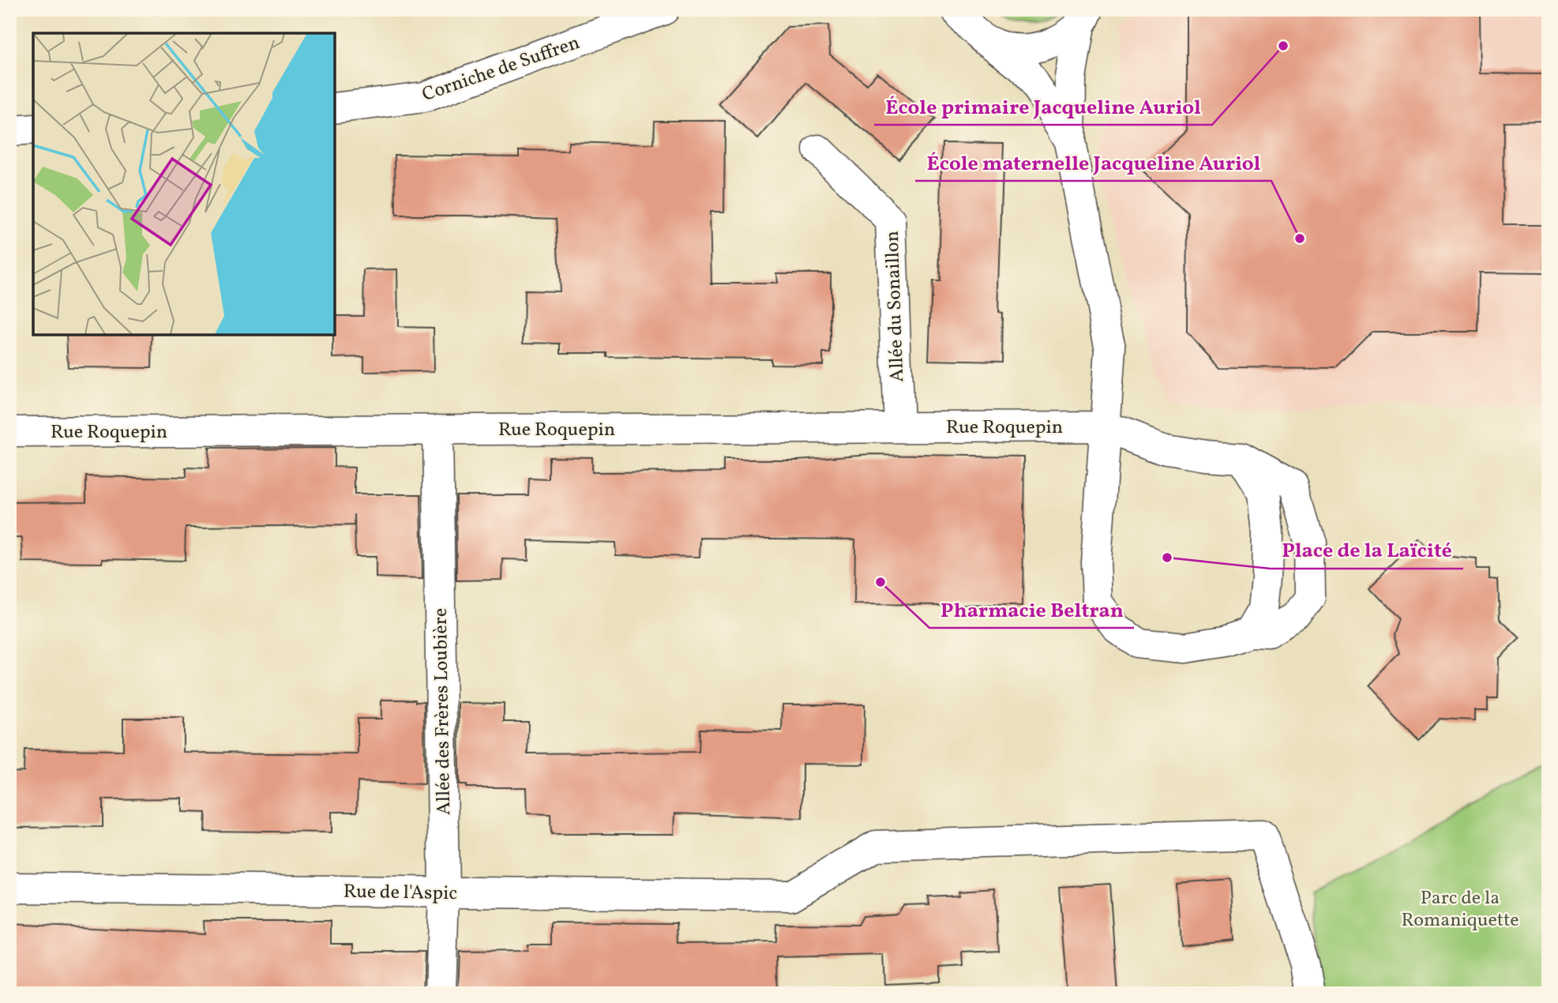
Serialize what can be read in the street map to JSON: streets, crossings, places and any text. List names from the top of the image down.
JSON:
{
  "streets": {
    "street": [
      "Corniche de Suffren",
      "Allée du Sonaillon",
      "Rue Roquepin",
      "Allée des Frères Loubière",
      "Rue de l'Aspic"
    ]
  },
  "crossings": [
    ["Allée du Sonaillon", "Rue Roquepin"],
    ["Rue Roquepin", "Allée des Frères Loubière"],
    ["Allée des Frères Loubière", "Rue de l'Aspic"]
  ],
  "parks": ["Parc de la Romaniquette"],
  "places": [
    "École primaire Jacqueline Auriol",
    "École maternelle Jacqueline Auriol",
    "Place de la Laïcité",
    "Pharmacie Beltran"
  ]
}
